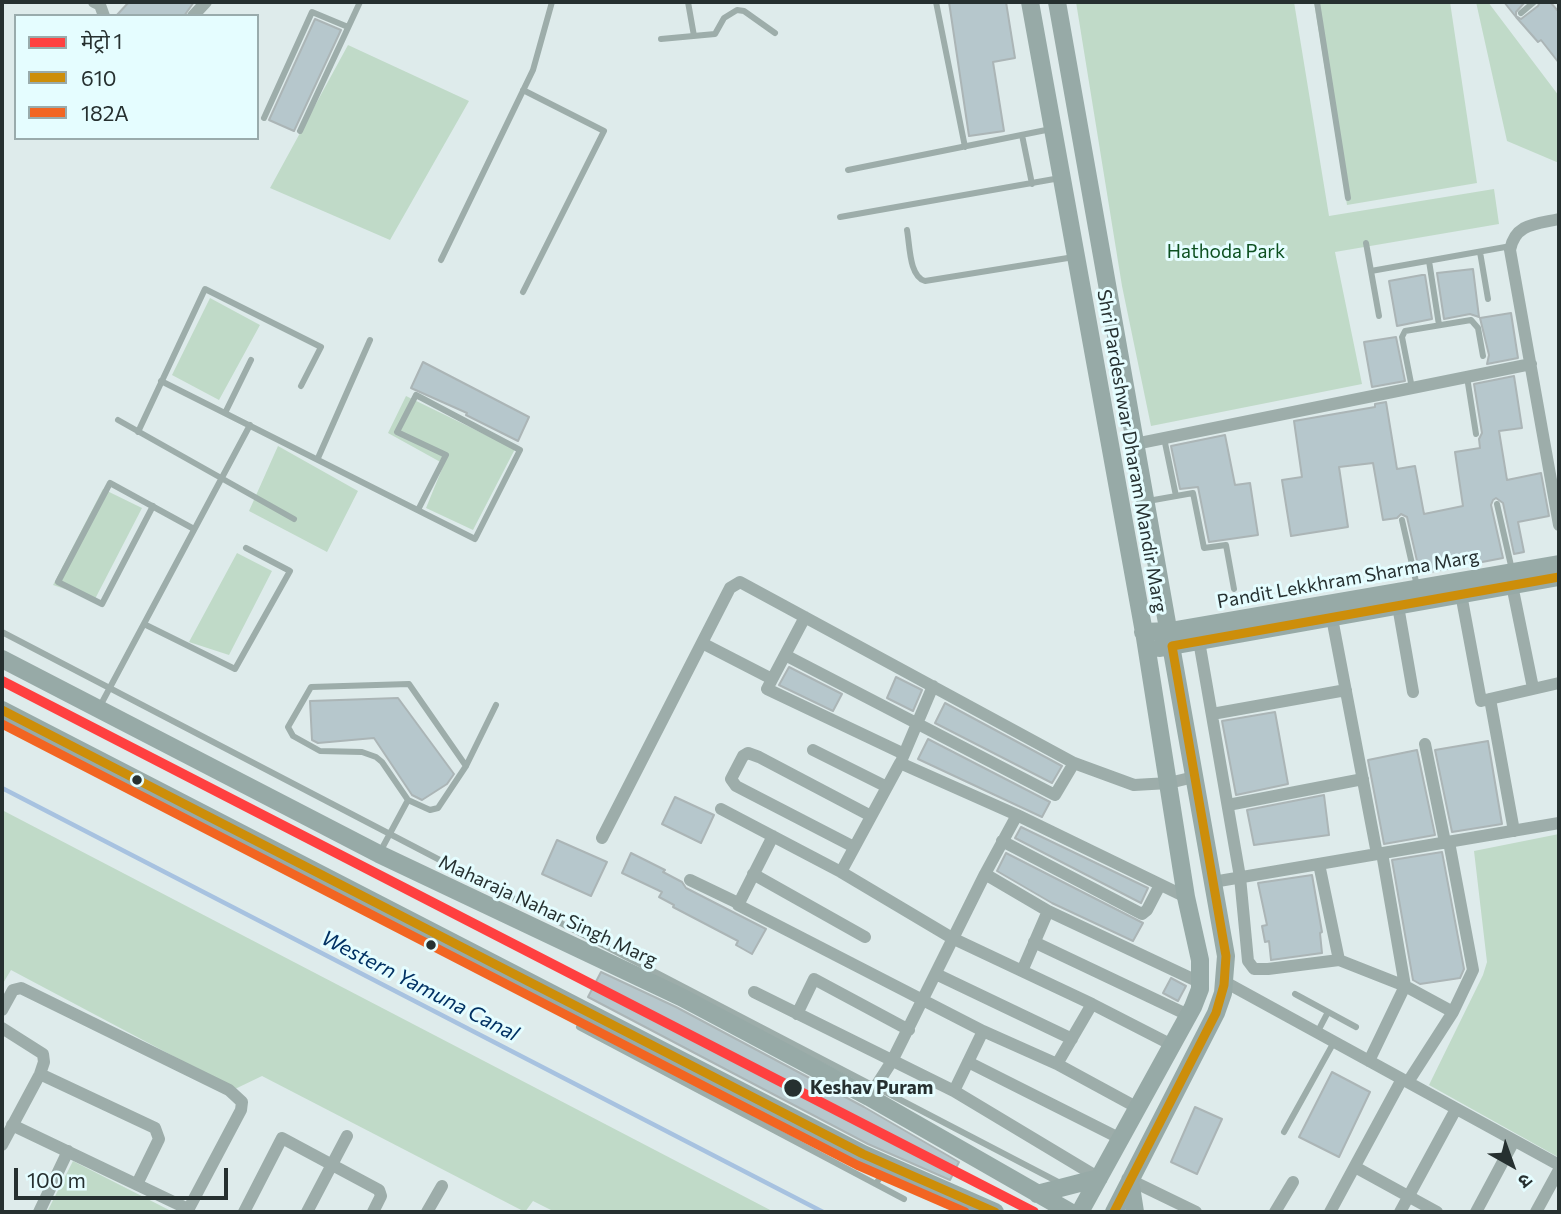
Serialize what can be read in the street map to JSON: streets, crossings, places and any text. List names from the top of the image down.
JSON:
{
  "streets": {
    "main road": ["Shri Pardeshwar Dharam Mandir Marg", "Pandit Lekkhram Sharma Marg", "Maharaja Nahar Singh Marg"]
  },
  "crossings": [
    ["Shri Pardeshwar Dharam Mandir Marg", "Pandit Lekkhram Sharma Marg"]
  ],
  "water": ["Western Yamuna Canal"],
  "parks": ["Hathoda Park"],
  "places": ["Keshav Puram"],
  "lines": ["transit line 610", "metro line 1", "transit line 182A"],
  "legend": ["मेट्रो 1", "610", "182A"],
  "scale_bar": "100 m",
  "north": "bottom right"
}
